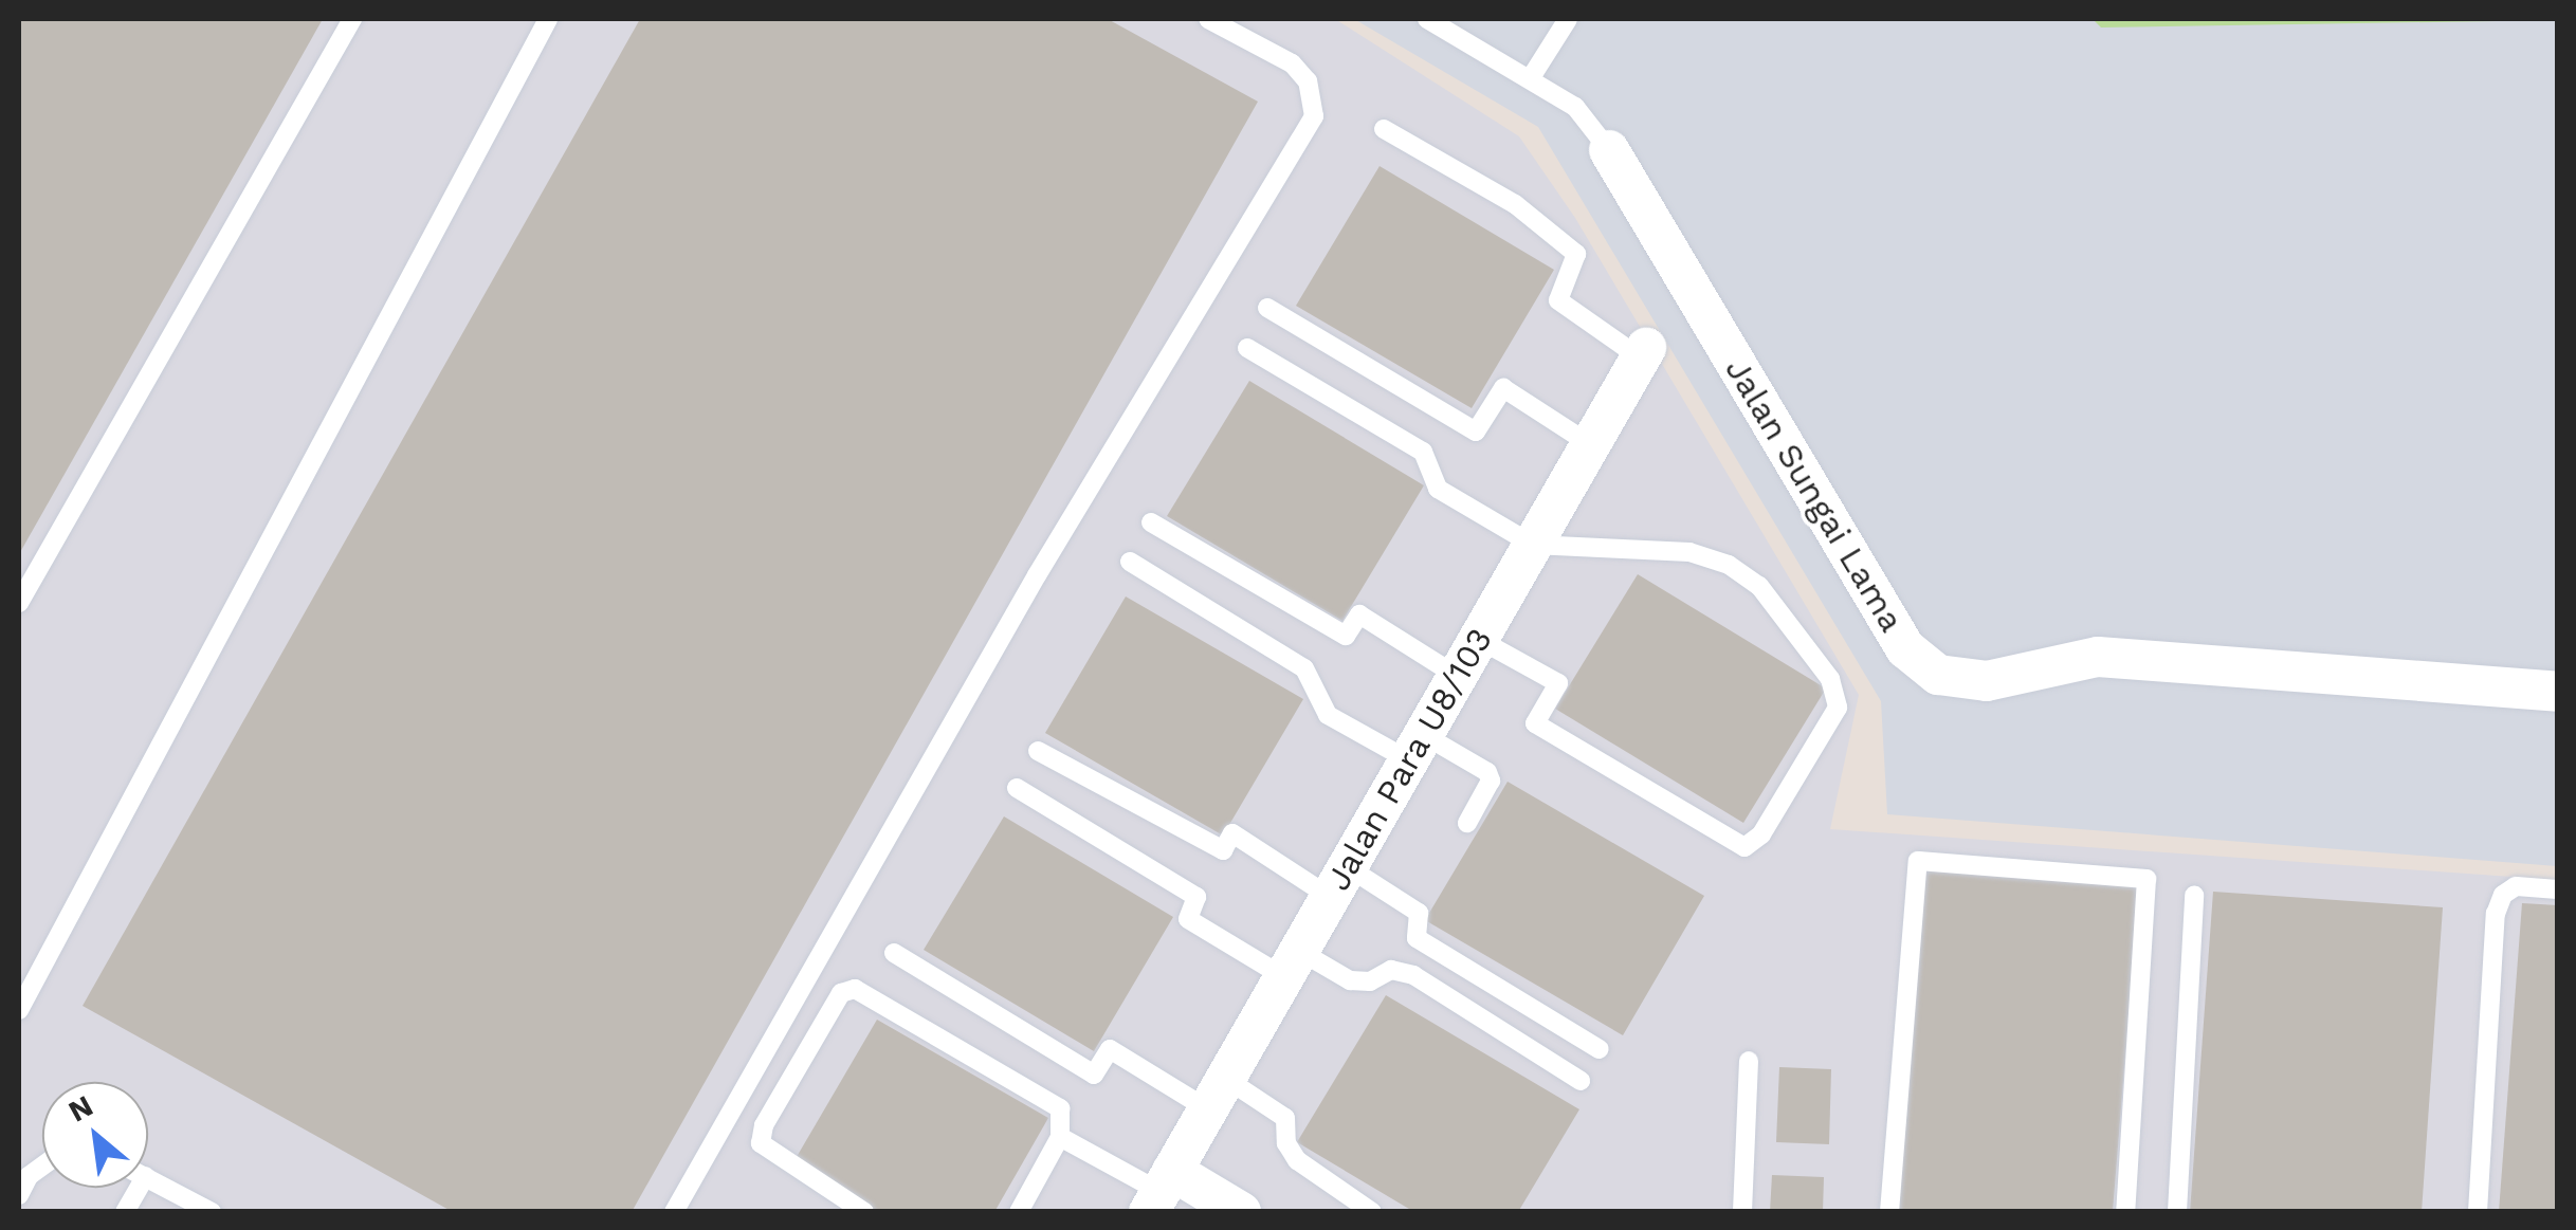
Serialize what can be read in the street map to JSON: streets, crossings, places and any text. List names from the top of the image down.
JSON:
{
  "streets": {
    "street": ["Jalan Sungai Lama", "Jalan Para U8/103"]
  },
  "north": "top left"
}
